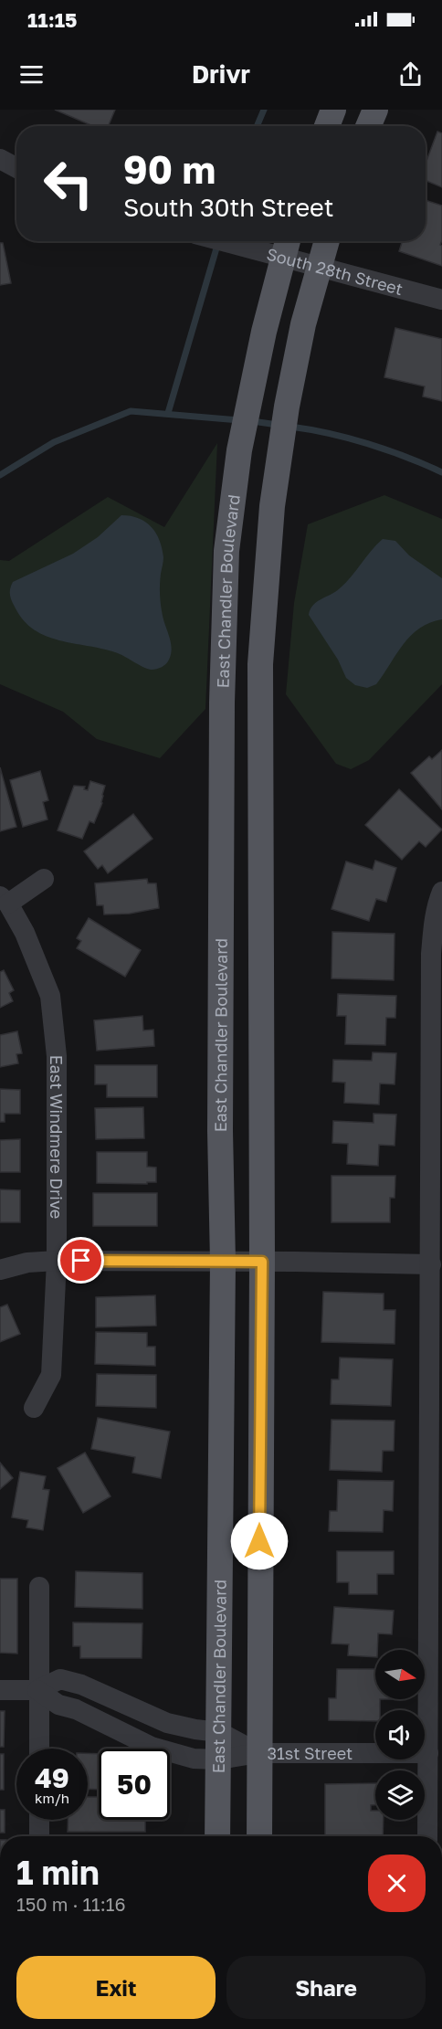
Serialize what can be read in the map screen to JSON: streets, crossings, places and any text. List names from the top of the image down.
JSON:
{
  "streets": {
    "main road": ["East Chandler Boulevard"],
    "street": ["South 28th Street", "East Windmere Drive", "31st Street"]
  },
  "crossings": [
    ["South 28th Street", "East Chandler Boulevard"],
    ["East Chandler Boulevard", "31st Street"]
  ],
  "north": "right",
  "page": {
    "status": "11:15",
    "header": "Drivr",
    "turn": ["90 m", "South 30th Street"],
    "speed": "49 km/h",
    "limit": "50",
    "heading": ["1 min", "150 m · 11:16"],
    "buttons": ["Exit", "Share"]
  }
}
